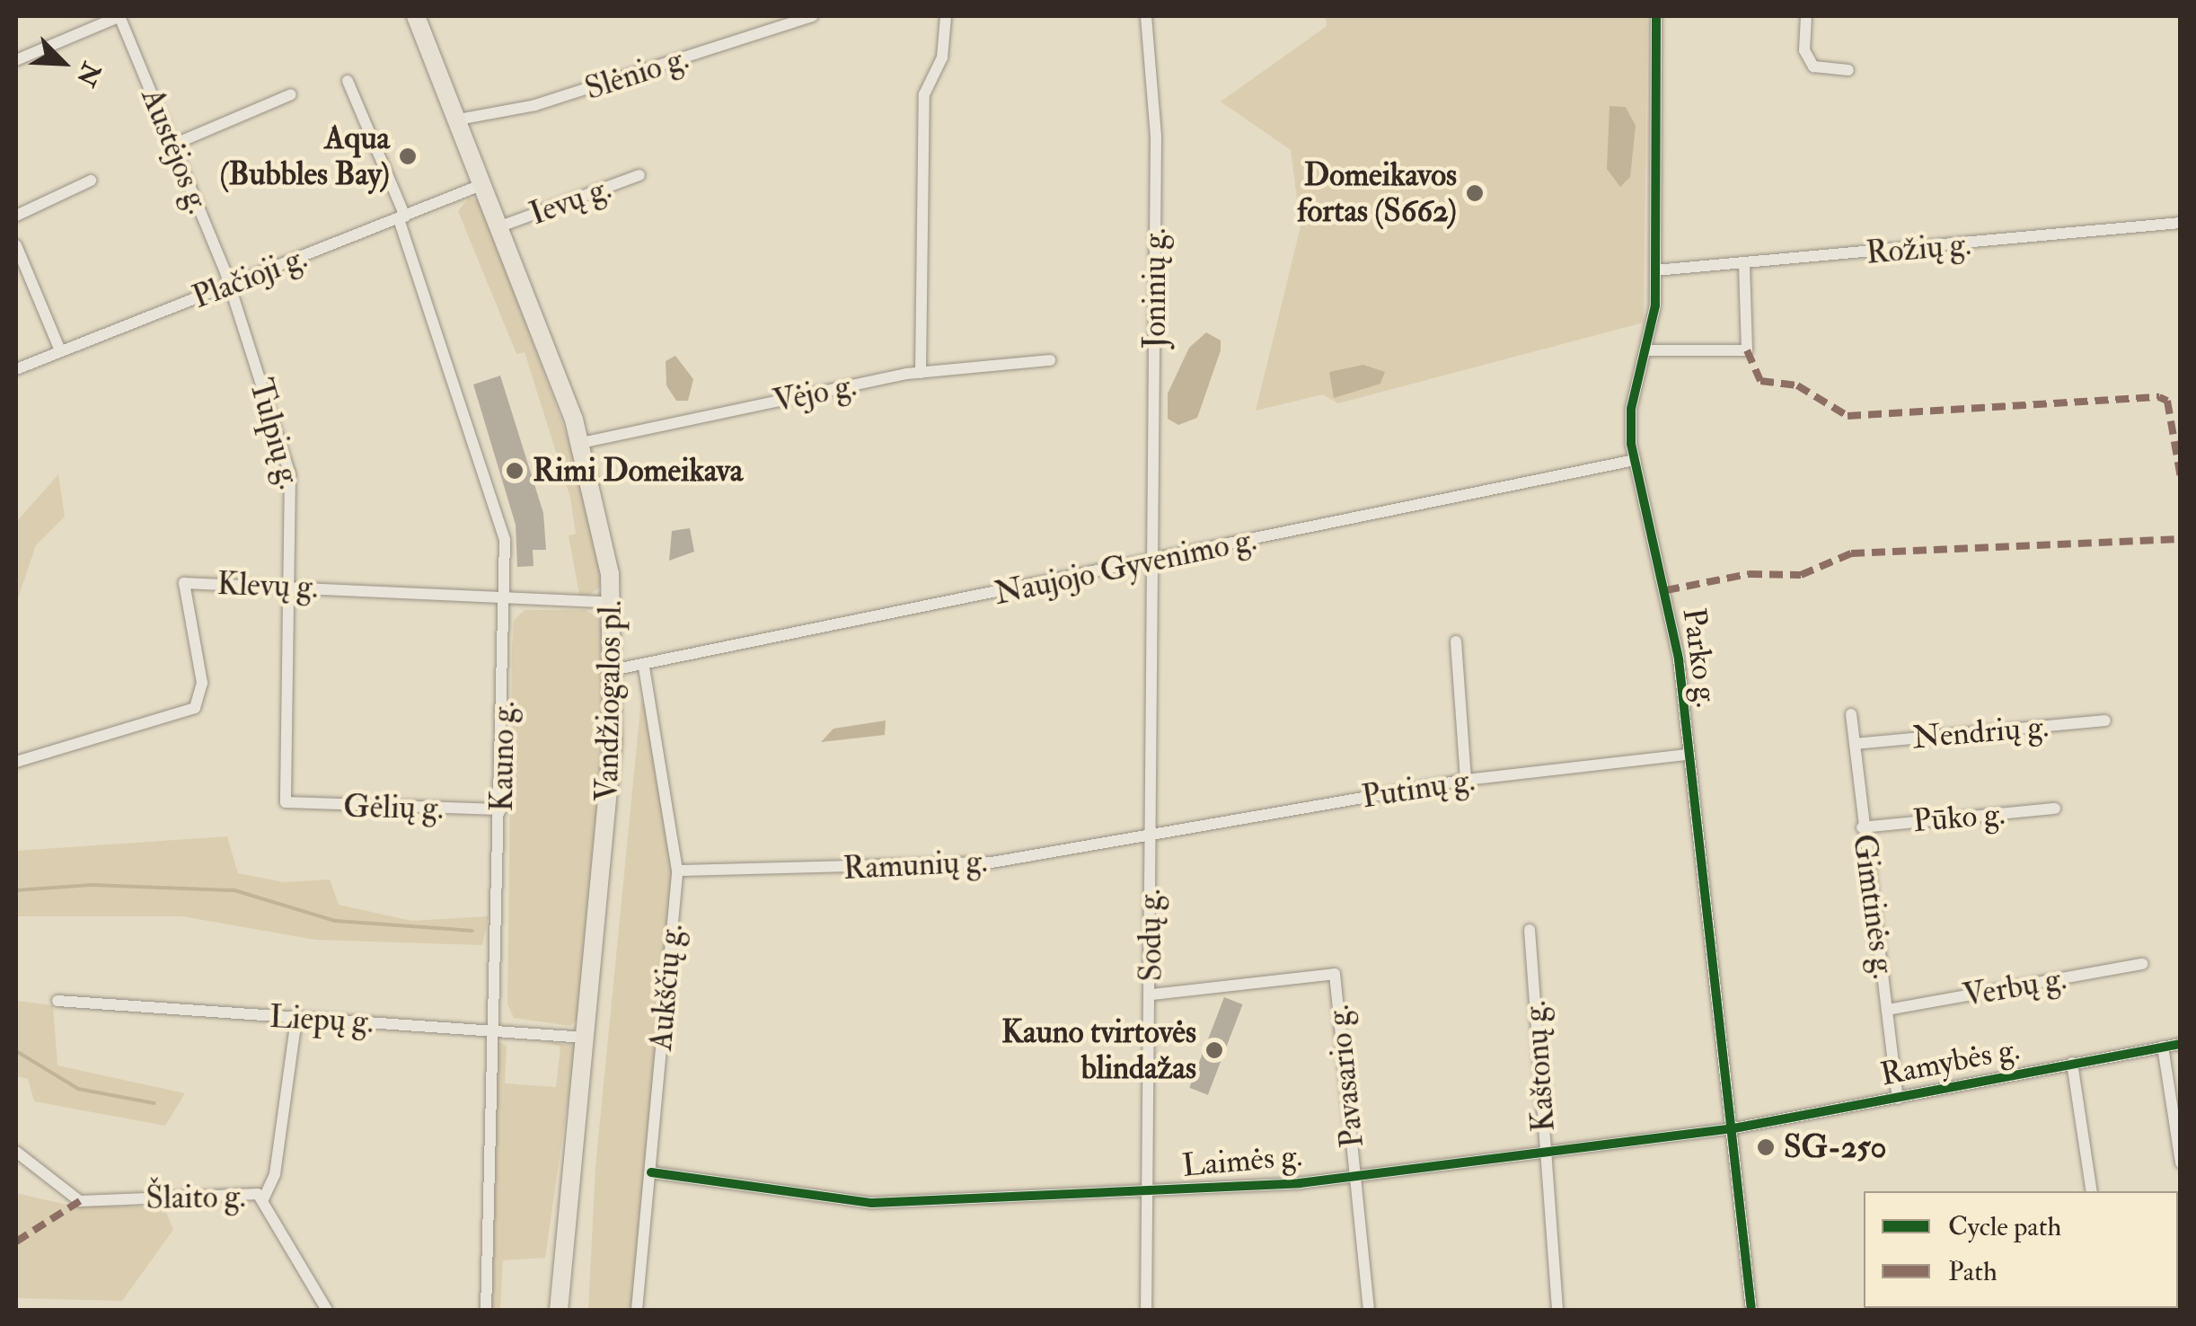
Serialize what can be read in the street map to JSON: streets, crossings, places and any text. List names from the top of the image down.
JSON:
{
  "streets": {
    "main road": ["Vandžiogalos pl."],
    "street": [
      "Slėnio g.",
      "Austėjos g.",
      "Ievų g.",
      "Rožių g.",
      "Plačioji g.",
      "Joninių g.",
      "Vėjo g.",
      "Tulpių g.",
      "Naujojo Gyvenimo g.",
      "Klevų g.",
      "Parko g.",
      "Nendrių g.",
      "Kauno g.",
      "Putinų g.",
      "Gėlių g.",
      "Pūko g.",
      "Ramunių g.",
      "Gimtinės g.",
      "Sodų g.",
      "Aukščių g.",
      "Verbų g.",
      "Liepų g.",
      "Ramybės g.",
      "Kaštonų g.",
      "Pavasario g.",
      "Laimės g.",
      "Šlaito g."
    ]
  },
  "crossings": [
    ["Slėnio g.", "Vandžiogalos pl."],
    ["Austėjos g.", "Plačioji g."],
    ["Austėjos g.", "Tulpių g."],
    ["Ievų g.", "Vandžiogalos pl."],
    ["Rožių g.", "Parko g."],
    ["Plačioji g.", "Tulpių g."],
    ["Plačioji g.", "Vandžiogalos pl."],
    ["Plačioji g.", "Kauno g."],
    ["Joninių g.", "Naujojo Gyvenimo g."],
    ["Joninių g.", "Sodų g."],
    ["Vėjo g.", "Vandžiogalos pl."],
    ["Tulpių g.", "Klevų g."],
    ["Tulpių g.", "Gėlių g."],
    ["Naujojo Gyvenimo g.", "Parko g."],
    ["Naujojo Gyvenimo g.", "Vandžiogalos pl."],
    ["Naujojo Gyvenimo g.", "Sodų g."],
    ["Naujojo Gyvenimo g.", "Aukščių g."],
    ["Klevų g.", "Vandžiogalos pl."],
    ["Klevų g.", "Kauno g."],
    ["Parko g.", "Putinų g."],
    ["Parko g.", "Ramybės g."],
    ["Parko g.", "Laimės g."],
    ["Vandžiogalos pl.", "Liepų g."],
    ["Nendrių g.", "Gimtinės g."],
    ["Kauno g.", "Gėlių g."],
    ["Kauno g.", "Liepų g."],
    ["Putinų g.", "Ramunių g."],
    ["Putinų g.", "Sodų g."],
    ["Pūko g.", "Gimtinės g."],
    ["Ramunių g.", "Sodų g."],
    ["Ramunių g.", "Aukščių g."],
    ["Gimtinės g.", "Verbų g."],
    ["Gimtinės g.", "Ramybės g."],
    ["Sodų g.", "Pavasario g."],
    ["Sodų g.", "Laimės g."],
    ["Aukščių g.", "Laimės g."],
    ["Ramybės g.", "Laimės g."],
    ["Kaštonų g.", "Laimės g."],
    ["Pavasario g.", "Laimės g."]
  ],
  "places": [
    "Aqua (Bubbles Bay)",
    "Domeikavos fortas (S662)",
    "Rimi Domeikava",
    "Kauno tvirtovės blindažas",
    "SG-250"
  ],
  "legend": ["Cycle path", "Path"],
  "north": "bottom right"
}
